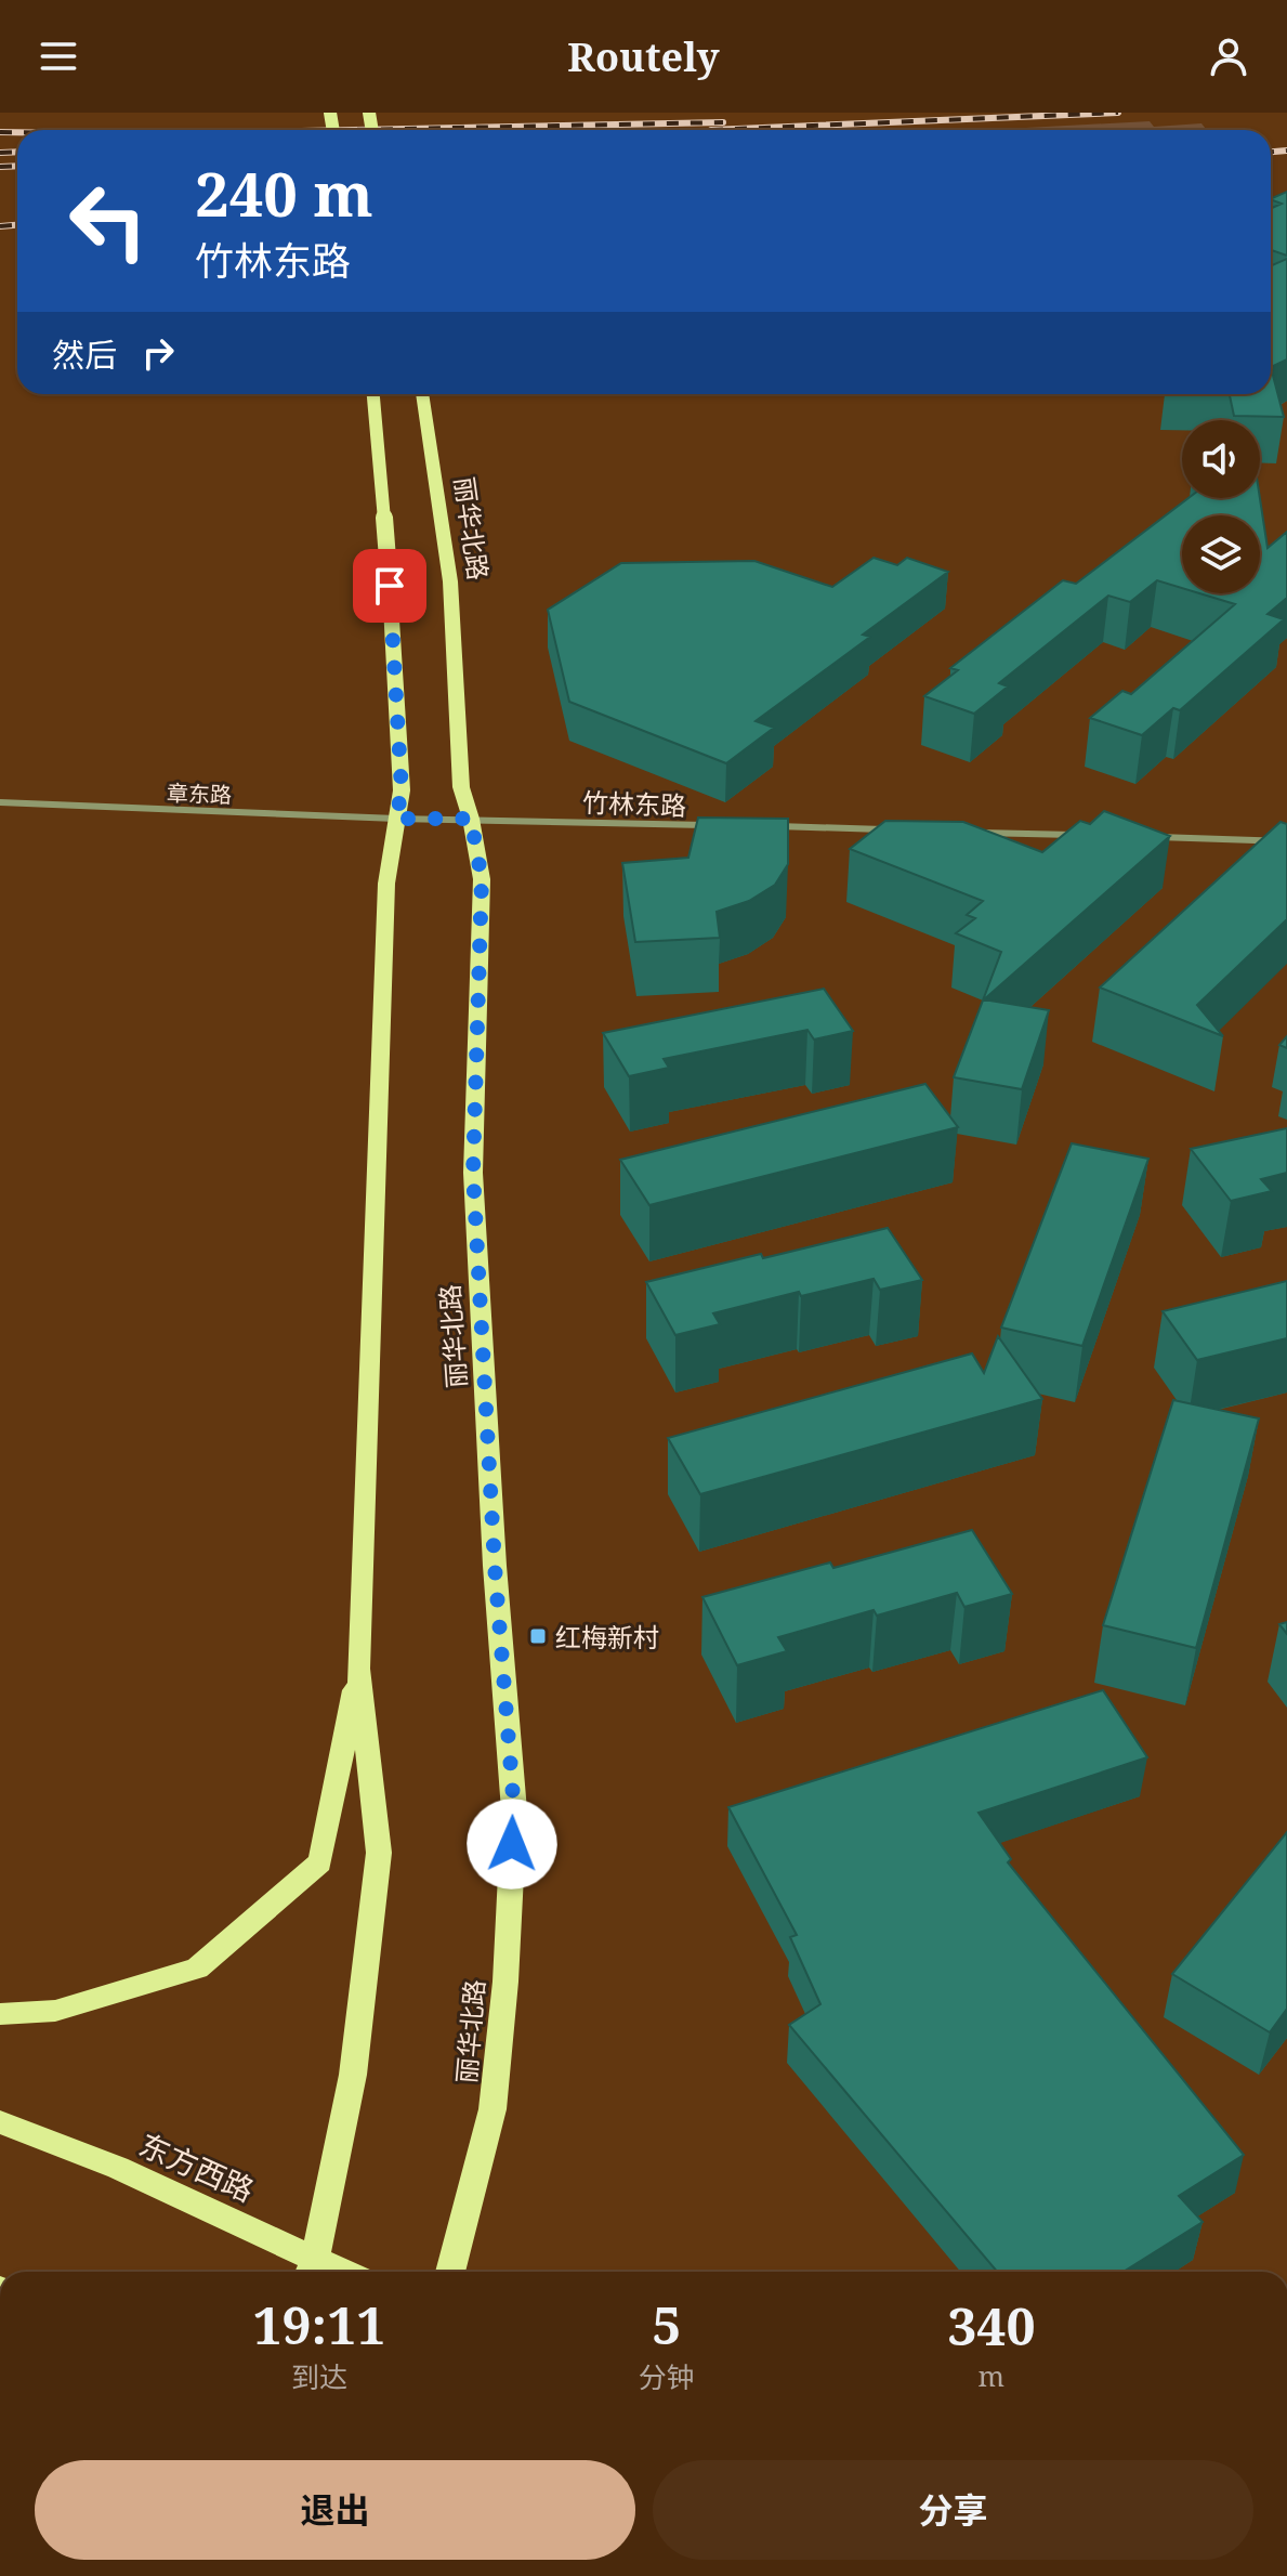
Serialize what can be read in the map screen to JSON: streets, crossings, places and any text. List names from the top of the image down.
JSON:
{
  "streets": {
    "main road": ["丽华北路", "东方西路"],
    "street": ["章东路", "竹林东路"]
  },
  "crossings": [
    ["丽华北路", "竹林东路"],
    ["章东路", "竹林东路"]
  ],
  "places": {
    "transit": ["红梅新村"]
  },
  "page": {
    "header": "Routely",
    "turn": ["240 m", "竹林东路"],
    "then": "然后",
    "eta": [
      "19:11",
      "到达",
      "5",
      "分钟",
      "340",
      "m"
    ],
    "buttons": ["退出", "分享"]
  }
}
